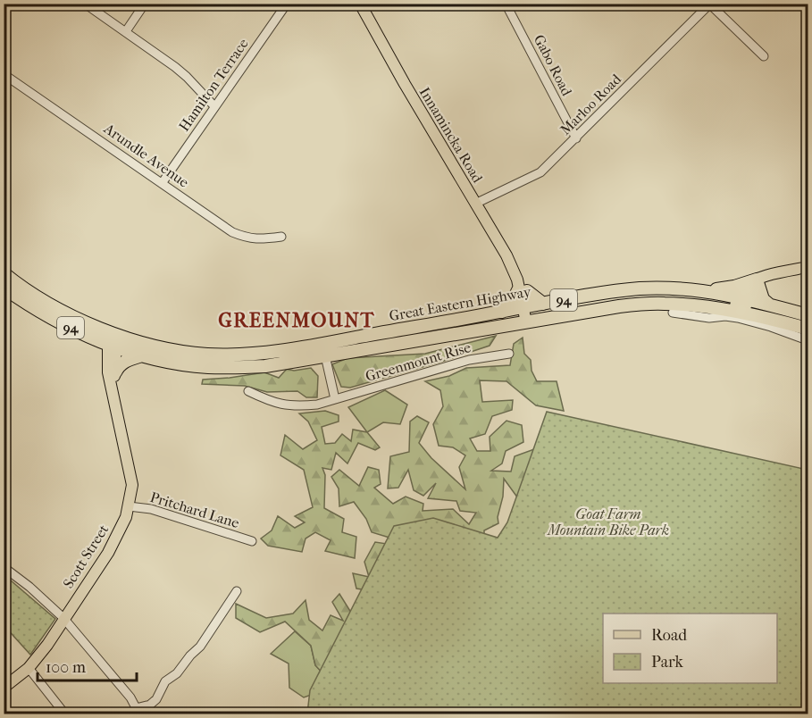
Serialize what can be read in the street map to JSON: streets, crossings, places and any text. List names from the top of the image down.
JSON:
{
  "streets": {
    "highway": ["94", "Great Eastern Highway"],
    "main road": ["Innamincka Road", "Scott Street"],
    "street": [
      "Gabo Road",
      "Hamilton Terrace",
      "Marloo Road",
      "Arundle Avenue",
      "Greenmount Rise",
      "Pritchard Lane"
    ]
  },
  "crossings": [
    ["Gabo Road", "Marloo Road"],
    ["Hamilton Terrace", "Arundle Avenue"],
    ["Marloo Road", "Innamincka Road"],
    ["Innamincka Road", "Great Eastern Highway"],
    ["Great Eastern Highway", "Scott Street"],
    ["Pritchard Lane", "Scott Street"]
  ],
  "districts": ["GREENMOUNT"],
  "parks": ["Goat Farm Mountain Bike Park"],
  "legend": ["Road", "Park"],
  "scale_bar": "100 m"
}
